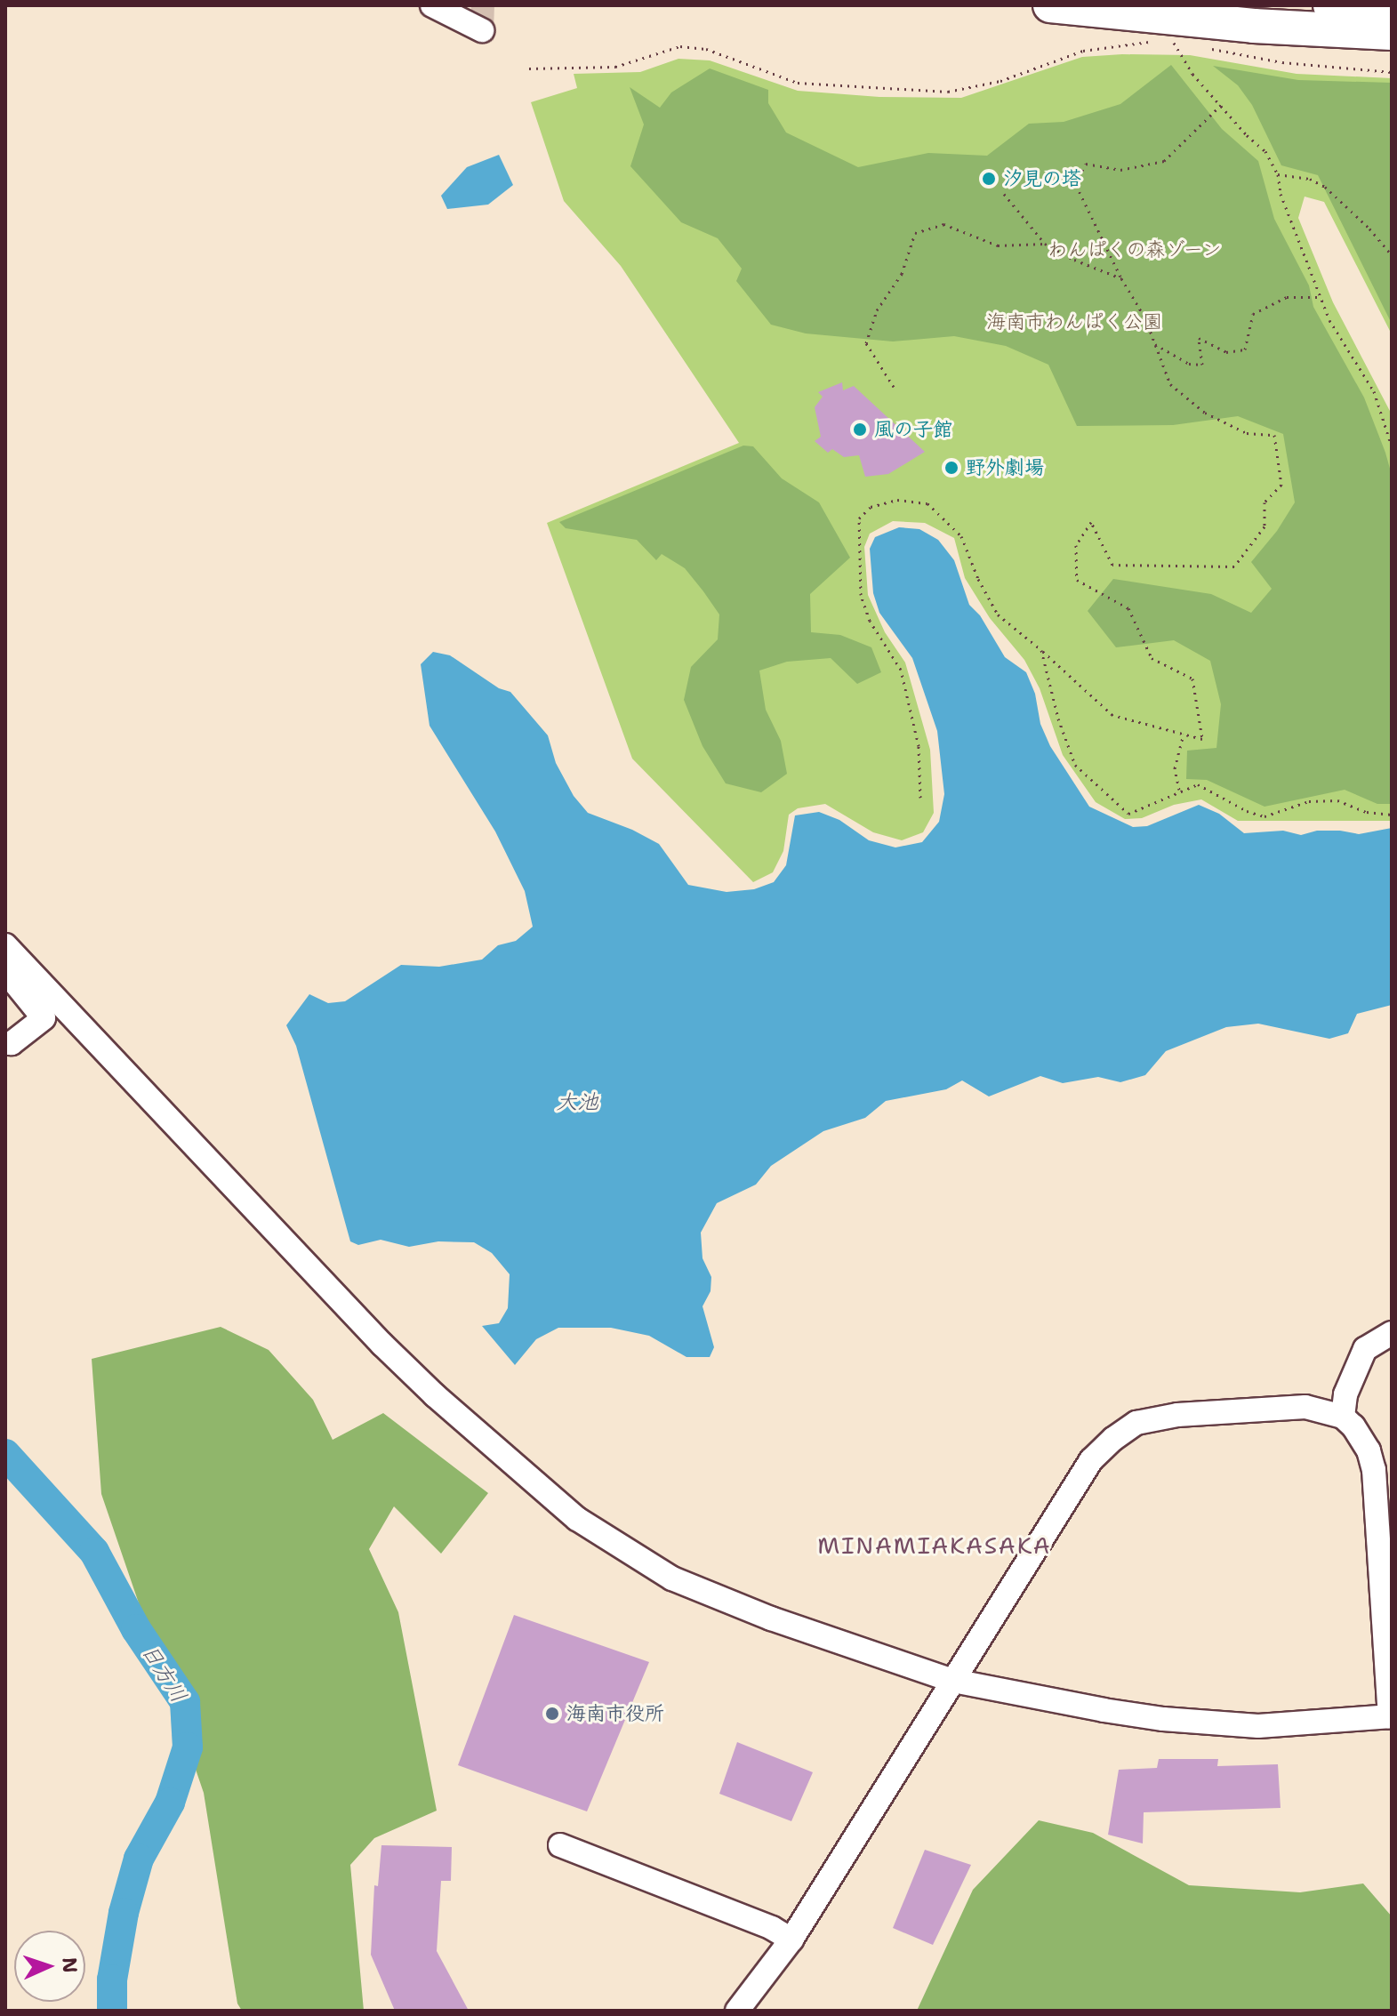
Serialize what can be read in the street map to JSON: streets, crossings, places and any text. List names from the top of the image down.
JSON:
{
  "districts": ["MINAMIAKASAKA"],
  "water": ["大池", "日方川"],
  "parks": ["わんぱくの森ゾーン", "海南市わんぱく公園"],
  "places": [
    "汐見の塔",
    "風の子館",
    "野外劇場",
    "海南市役所"
  ],
  "north": "right"
}
